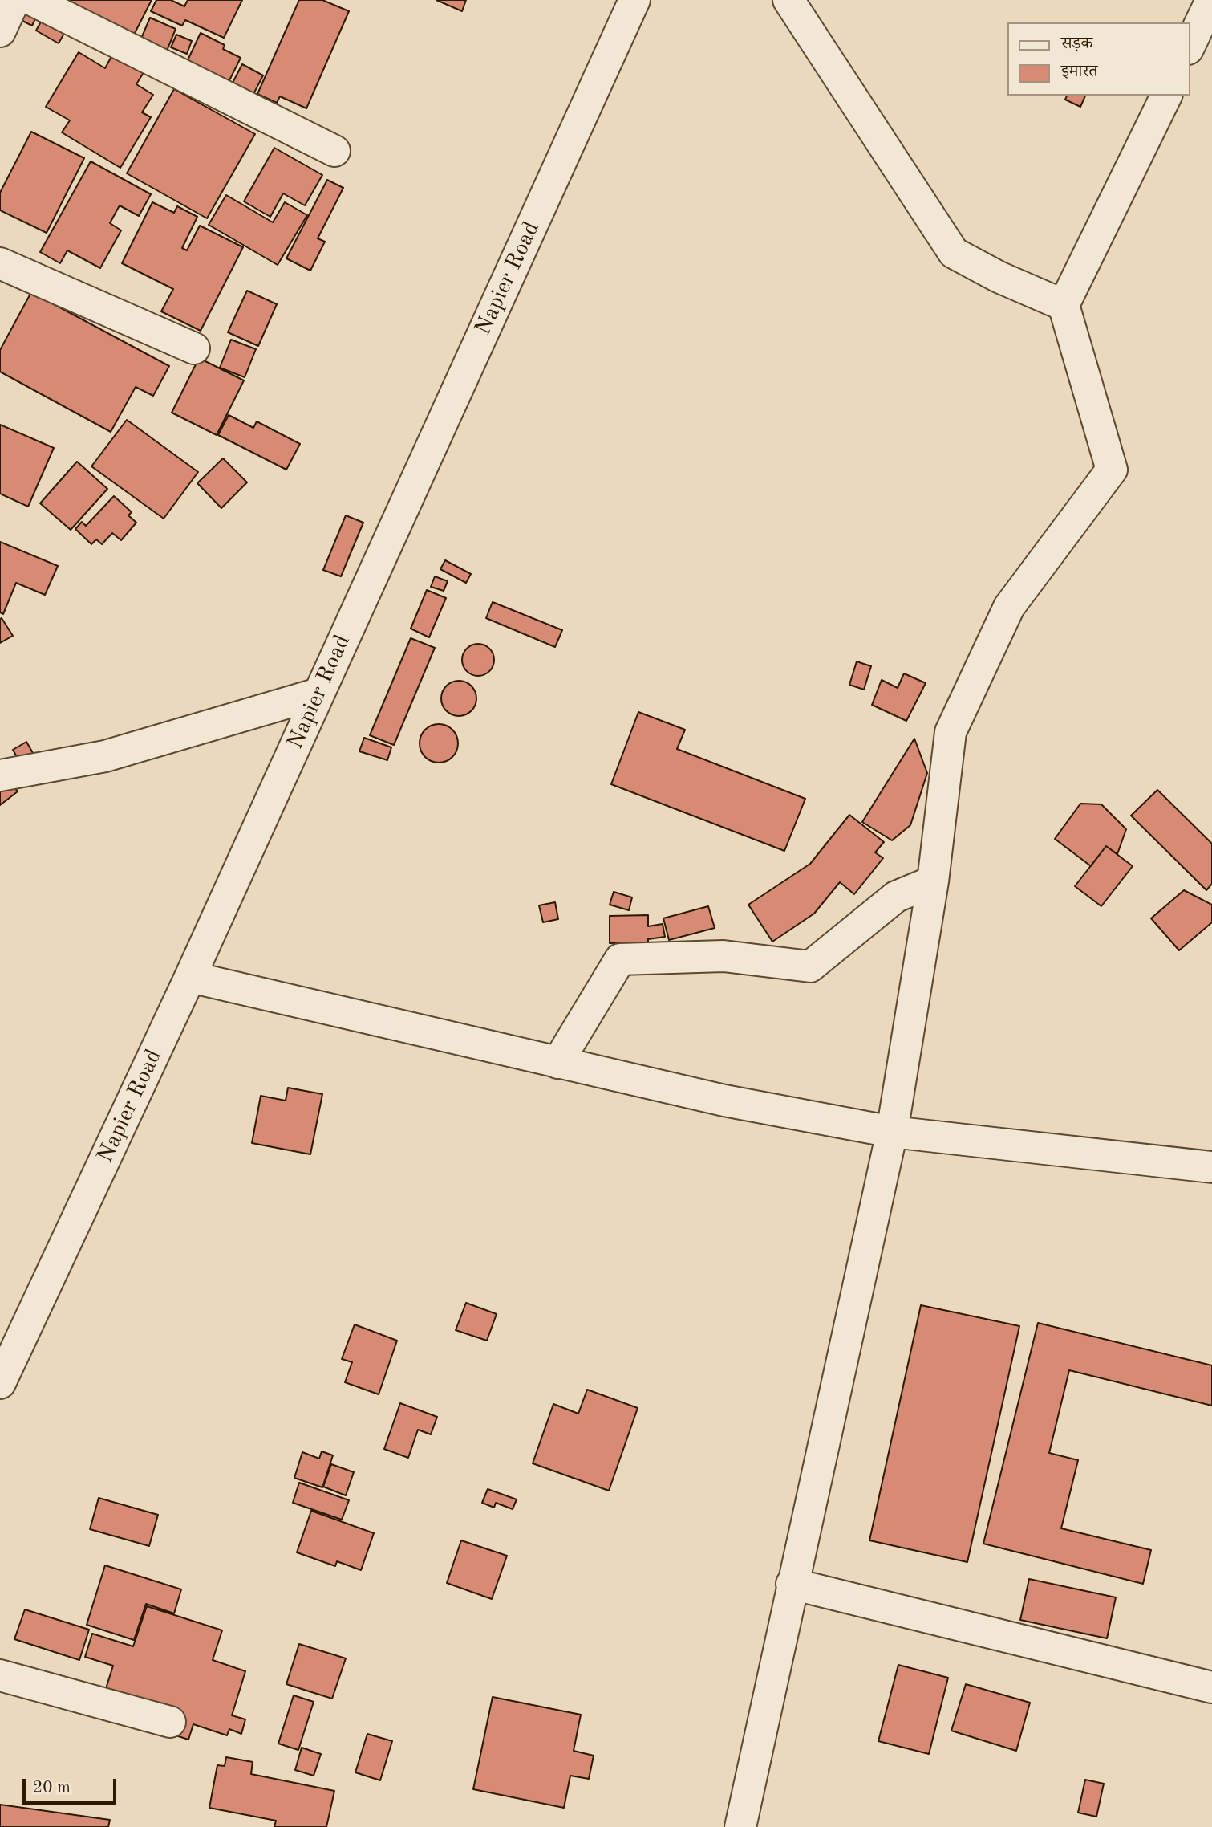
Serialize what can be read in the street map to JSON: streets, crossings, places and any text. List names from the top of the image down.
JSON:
{
  "streets": {
    "street": ["Napier Road"]
  },
  "legend": ["सड़क", "इमारत"],
  "scale_bar": "20 m"
}
